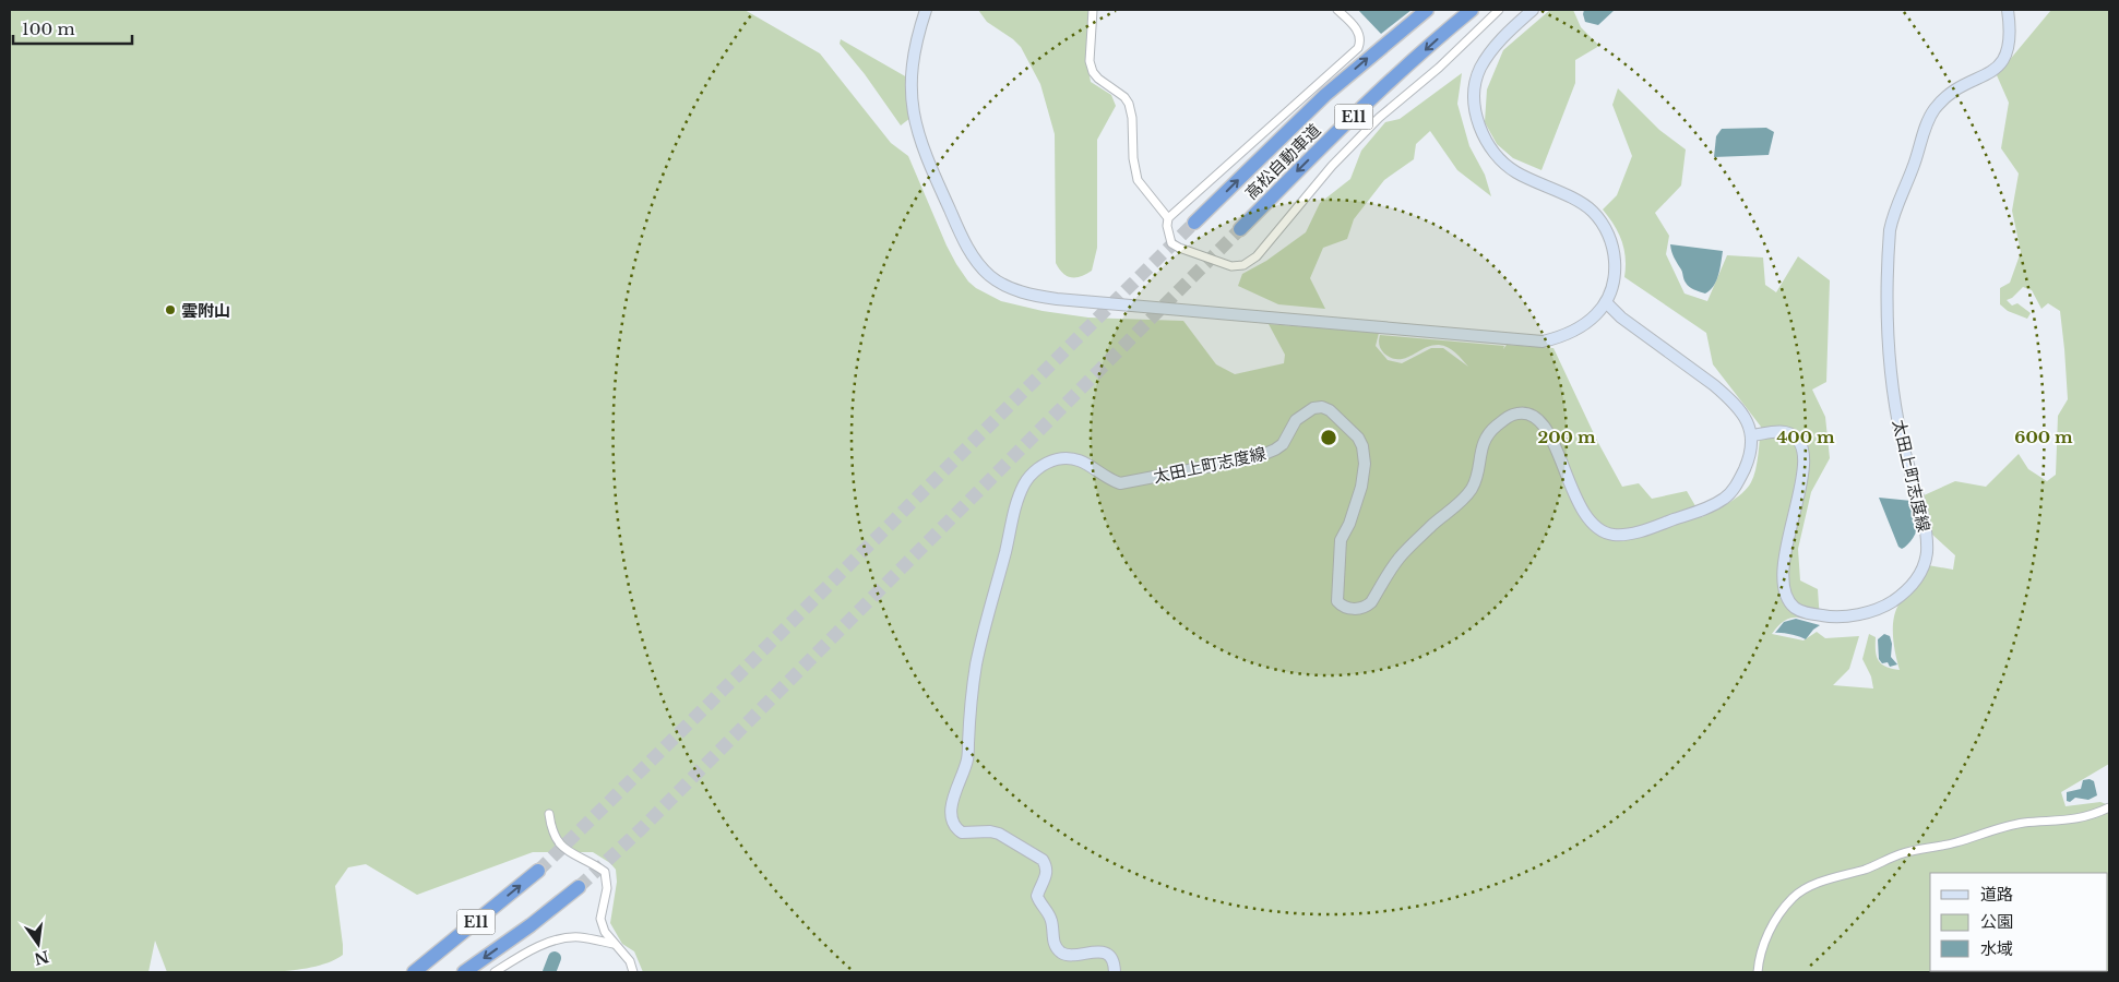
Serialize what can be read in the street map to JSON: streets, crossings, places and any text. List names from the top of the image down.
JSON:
{
  "streets": {
    "highway": ["E11", "高松自動車道"],
    "main road": ["太田上町志度線"]
  },
  "places": ["雲附山"],
  "legend": ["道路", "公園", "水域"],
  "scale_bar": "100 m",
  "north": "bottom",
  "rings": ["200 m", "400 m", "600 m"]
}
